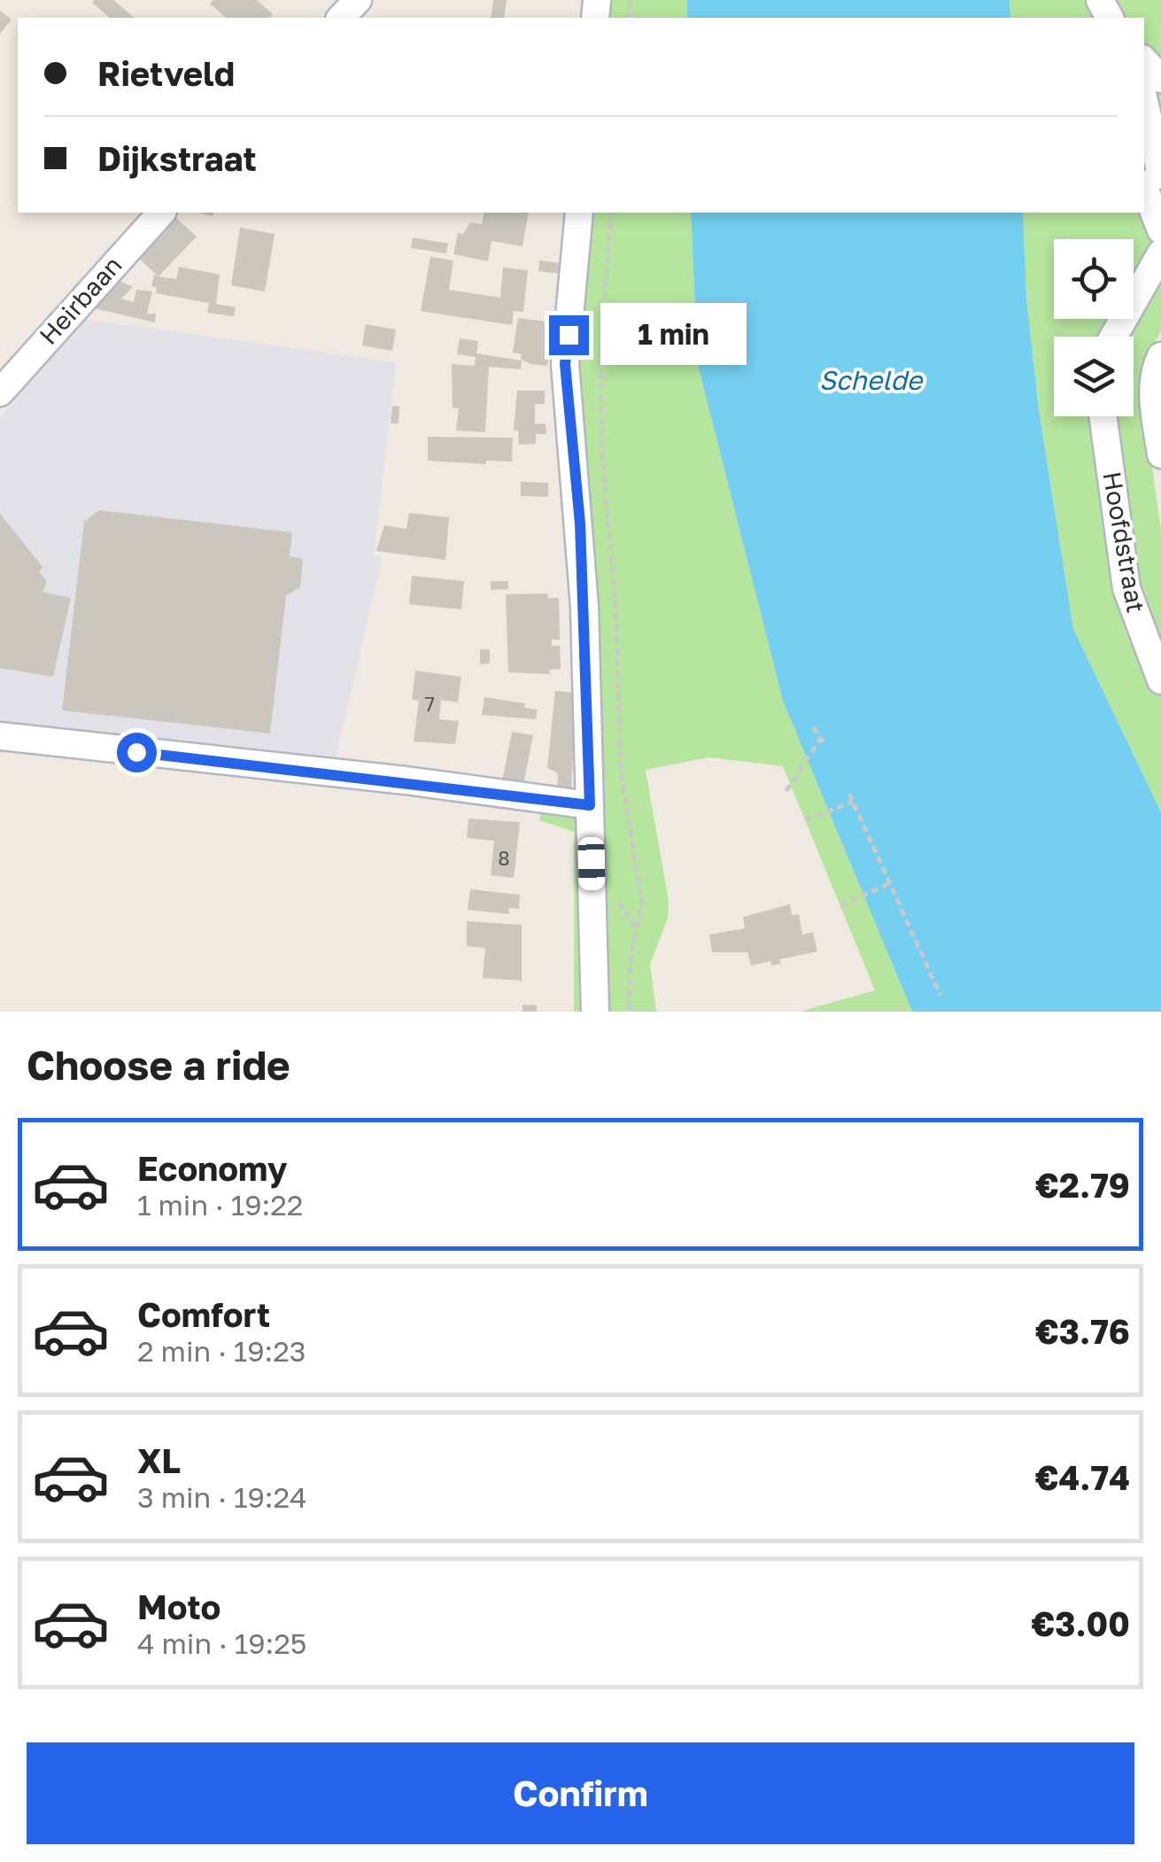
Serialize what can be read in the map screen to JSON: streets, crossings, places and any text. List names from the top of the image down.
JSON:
{
  "streets": {
    "street": ["Heirbaan", "Hoofdstraat"]
  },
  "water": ["Schelde"],
  "house_numbers": ["7", "8"],
  "page": {
    "banner": ["Rietveld", "Dijkstraat"],
    "bubble": "1 min",
    "heading": "Choose a ride",
    "list": [
      {
        "name": "Economy",
        "note": "1 min · 19:22",
        "value": "€2.79"
      },
      {
        "name": "Comfort",
        "note": "2 min · 19:23",
        "value": "€3.76"
      },
      {
        "name": "XL",
        "note": "3 min · 19:24",
        "value": "€4.74"
      },
      {
        "name": "Moto",
        "note": "4 min · 19:25",
        "value": "€3.00"
      }
    ],
    "buttons": "Confirm"
  }
}
